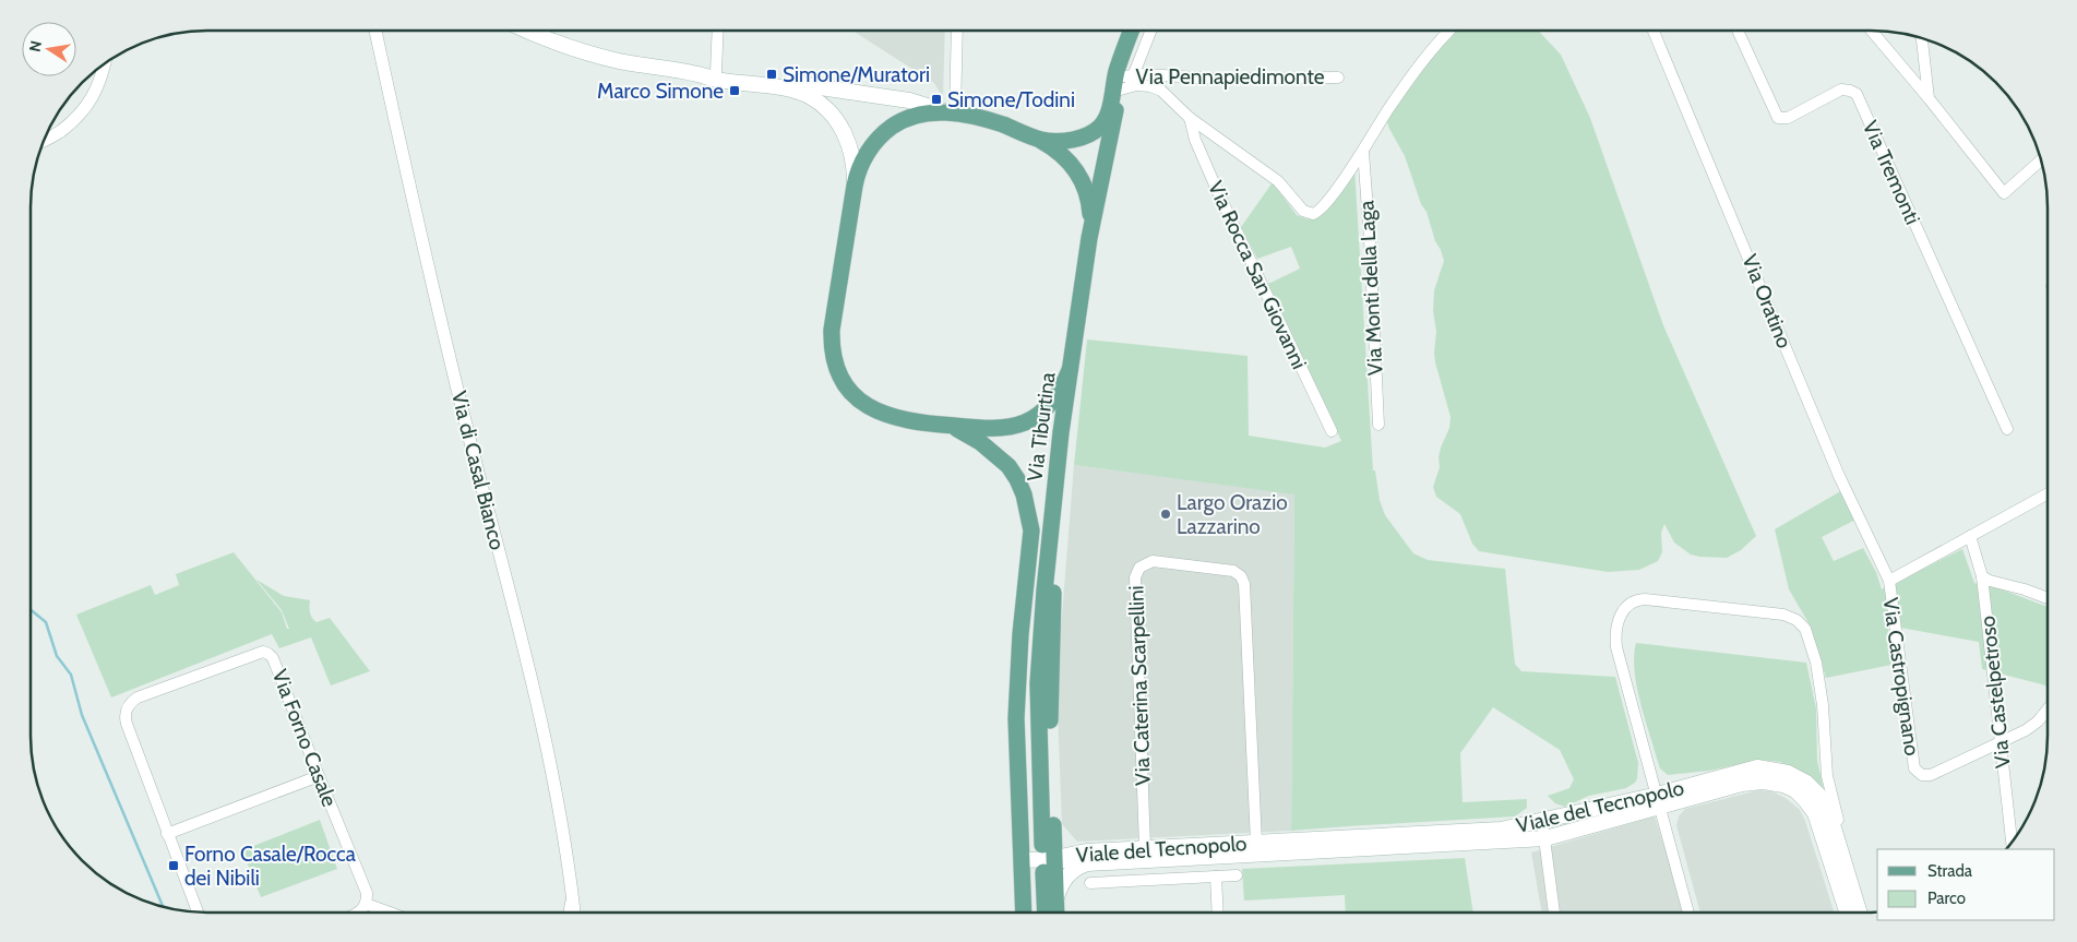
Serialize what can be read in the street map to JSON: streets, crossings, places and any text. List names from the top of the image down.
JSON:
{
  "streets": {
    "main road": ["Via Tiburtina", "Viale del Tecnopolo"],
    "street": [
      "Via Pennapiedimonte",
      "Via Tremonti",
      "Via Rocca San Giovanni",
      "Via Monti della Laga",
      "Via Oratino",
      "Via di Casal Bianco",
      "Via Castropignano",
      "Via Caterina Scarpellini",
      "Via Castelpetroso",
      "Via Forno Casale"
    ]
  },
  "crossings": [
    ["Via Pennapiedimonte", "Via Tiburtina"],
    ["Via Oratino", "Via Castropignano"],
    ["Via Tiburtina", "Viale del Tecnopolo"],
    ["Via Castropignano", "Via Castelpetroso"],
    ["Via Caterina Scarpellini", "Viale del Tecnopolo"]
  ],
  "places": {
    "transit": [
      "Simone/Muratori",
      "Marco Simone",
      "Simone/Todini",
      "Forno Casale/Rocca dei Nibili"
    ],
    "other": ["Largo Orazio Lazzarino"]
  },
  "legend": ["Strada", "Parco"],
  "north": "left"
}
